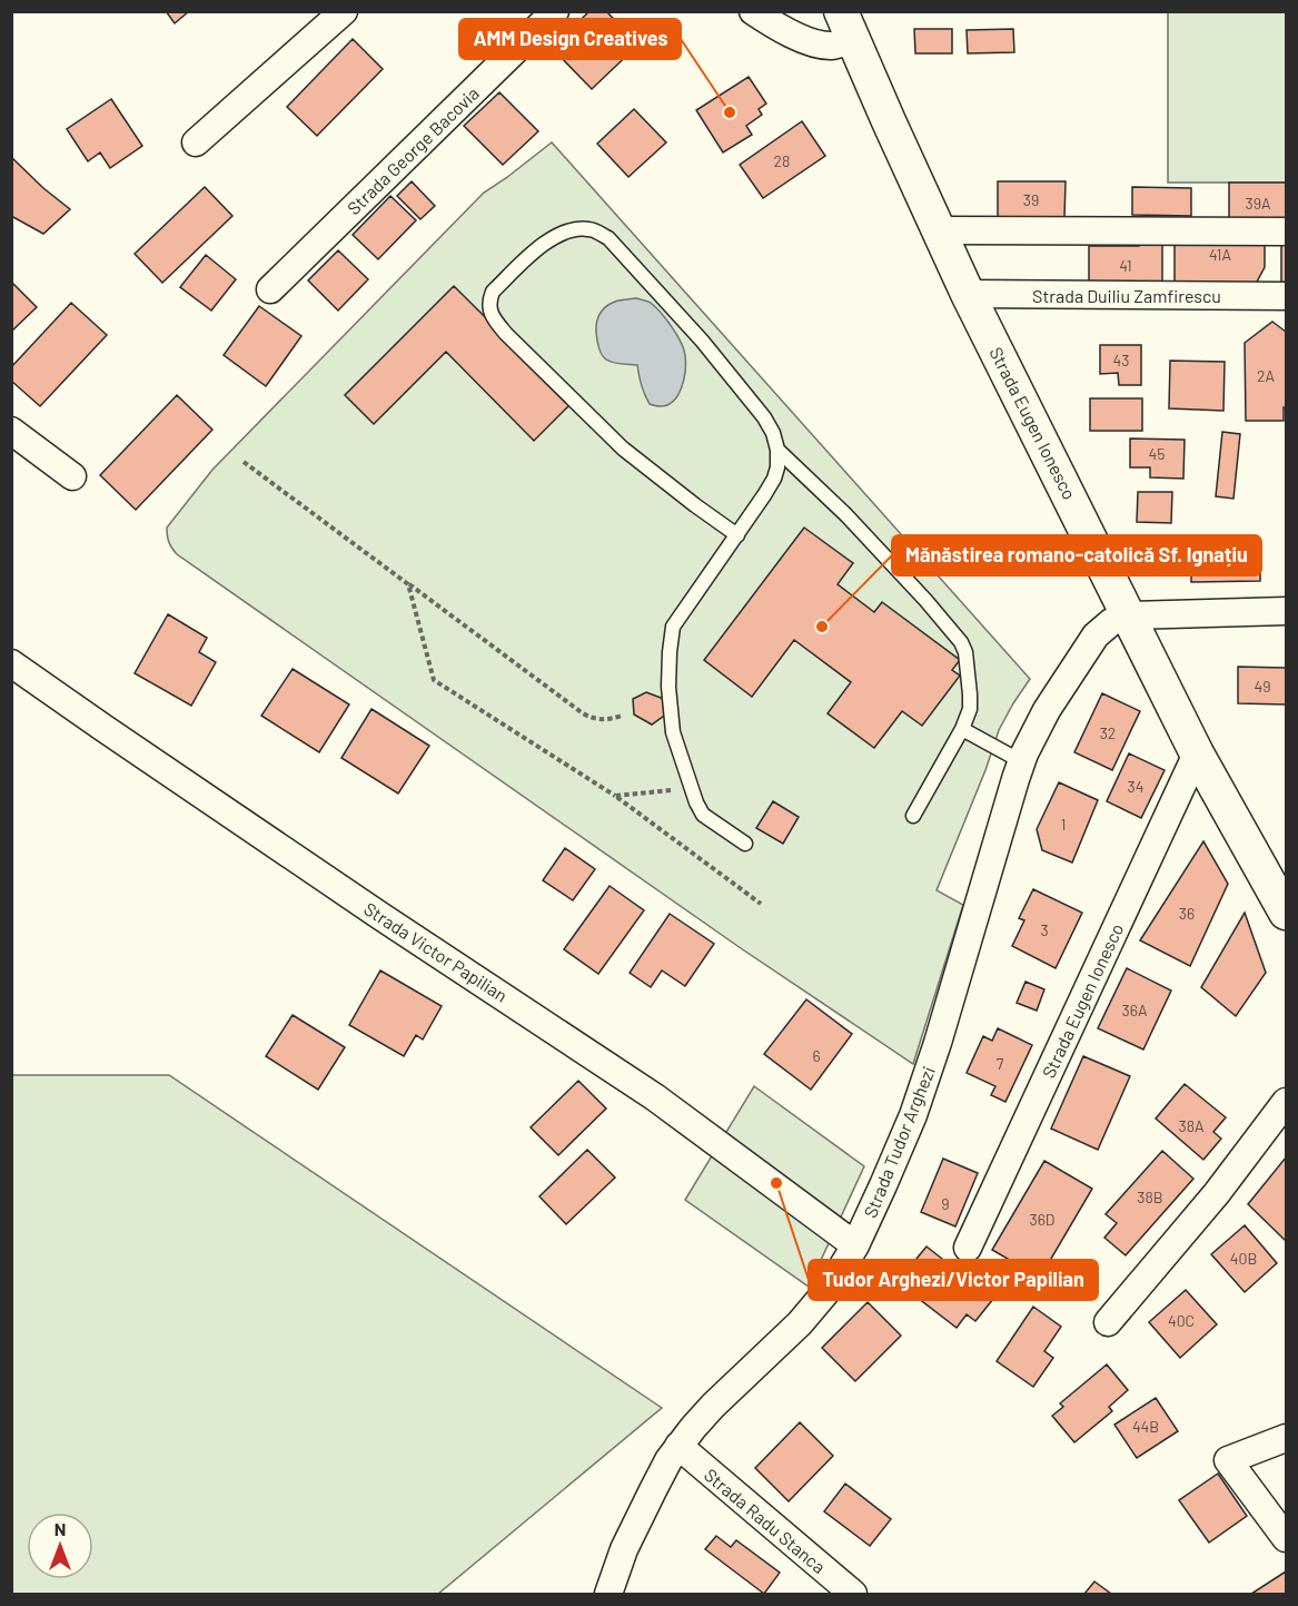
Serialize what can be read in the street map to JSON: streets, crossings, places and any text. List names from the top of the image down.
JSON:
{
  "streets": {
    "street": [
      "Strada George Bacovia",
      "Strada Duiliu Zamfirescu",
      "Strada Eugen Ionesco",
      "Strada Victor Papilian",
      "Strada Tudor Arghezi",
      "Strada Radu Stanca"
    ]
  },
  "crossings": [
    ["Strada Duiliu Zamfirescu", "Strada Eugen Ionesco"],
    ["Strada Eugen Ionesco", "Strada Tudor Arghezi"],
    ["Strada Victor Papilian", "Strada Tudor Arghezi"],
    ["Strada Tudor Arghezi", "Strada Radu Stanca"]
  ],
  "places": ["AMM Design Creatives", "Mănăstirea romano-catolică Sf. Ignațiu", "Tudor Arghezi/Victor Papilian"],
  "house_numbers": [
    "28",
    "39",
    "39A",
    "41A",
    "41",
    "43",
    "2A",
    "45",
    "49",
    "32",
    "34",
    "1",
    "36",
    "3",
    "36A",
    "6",
    "7",
    "38A",
    "38B",
    "9",
    "36D",
    "40B",
    "40C",
    "44B"
  ],
  "north": "top"
}
